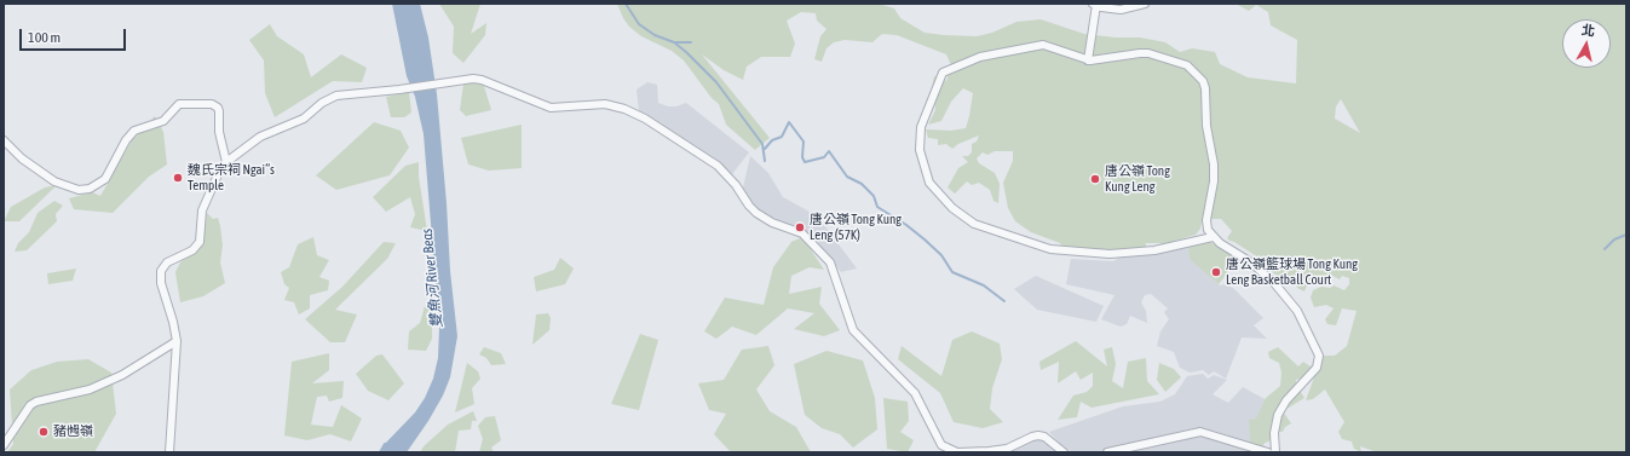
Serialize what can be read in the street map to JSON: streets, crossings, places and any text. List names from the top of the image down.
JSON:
{
  "water": ["雙魚河 River Beas"],
  "places": [
    "魏氏宗祠 Ngai“s Temple",
    "唐公嶺 Tong Kung Leng",
    "唐公嶺 Tong Kung Leng (57K)",
    "唐公嶺籃球場 Tong Kung Leng Basketball Court",
    "豬乸嶺"
  ],
  "scale_bar": "100 m",
  "north": "top"
}
